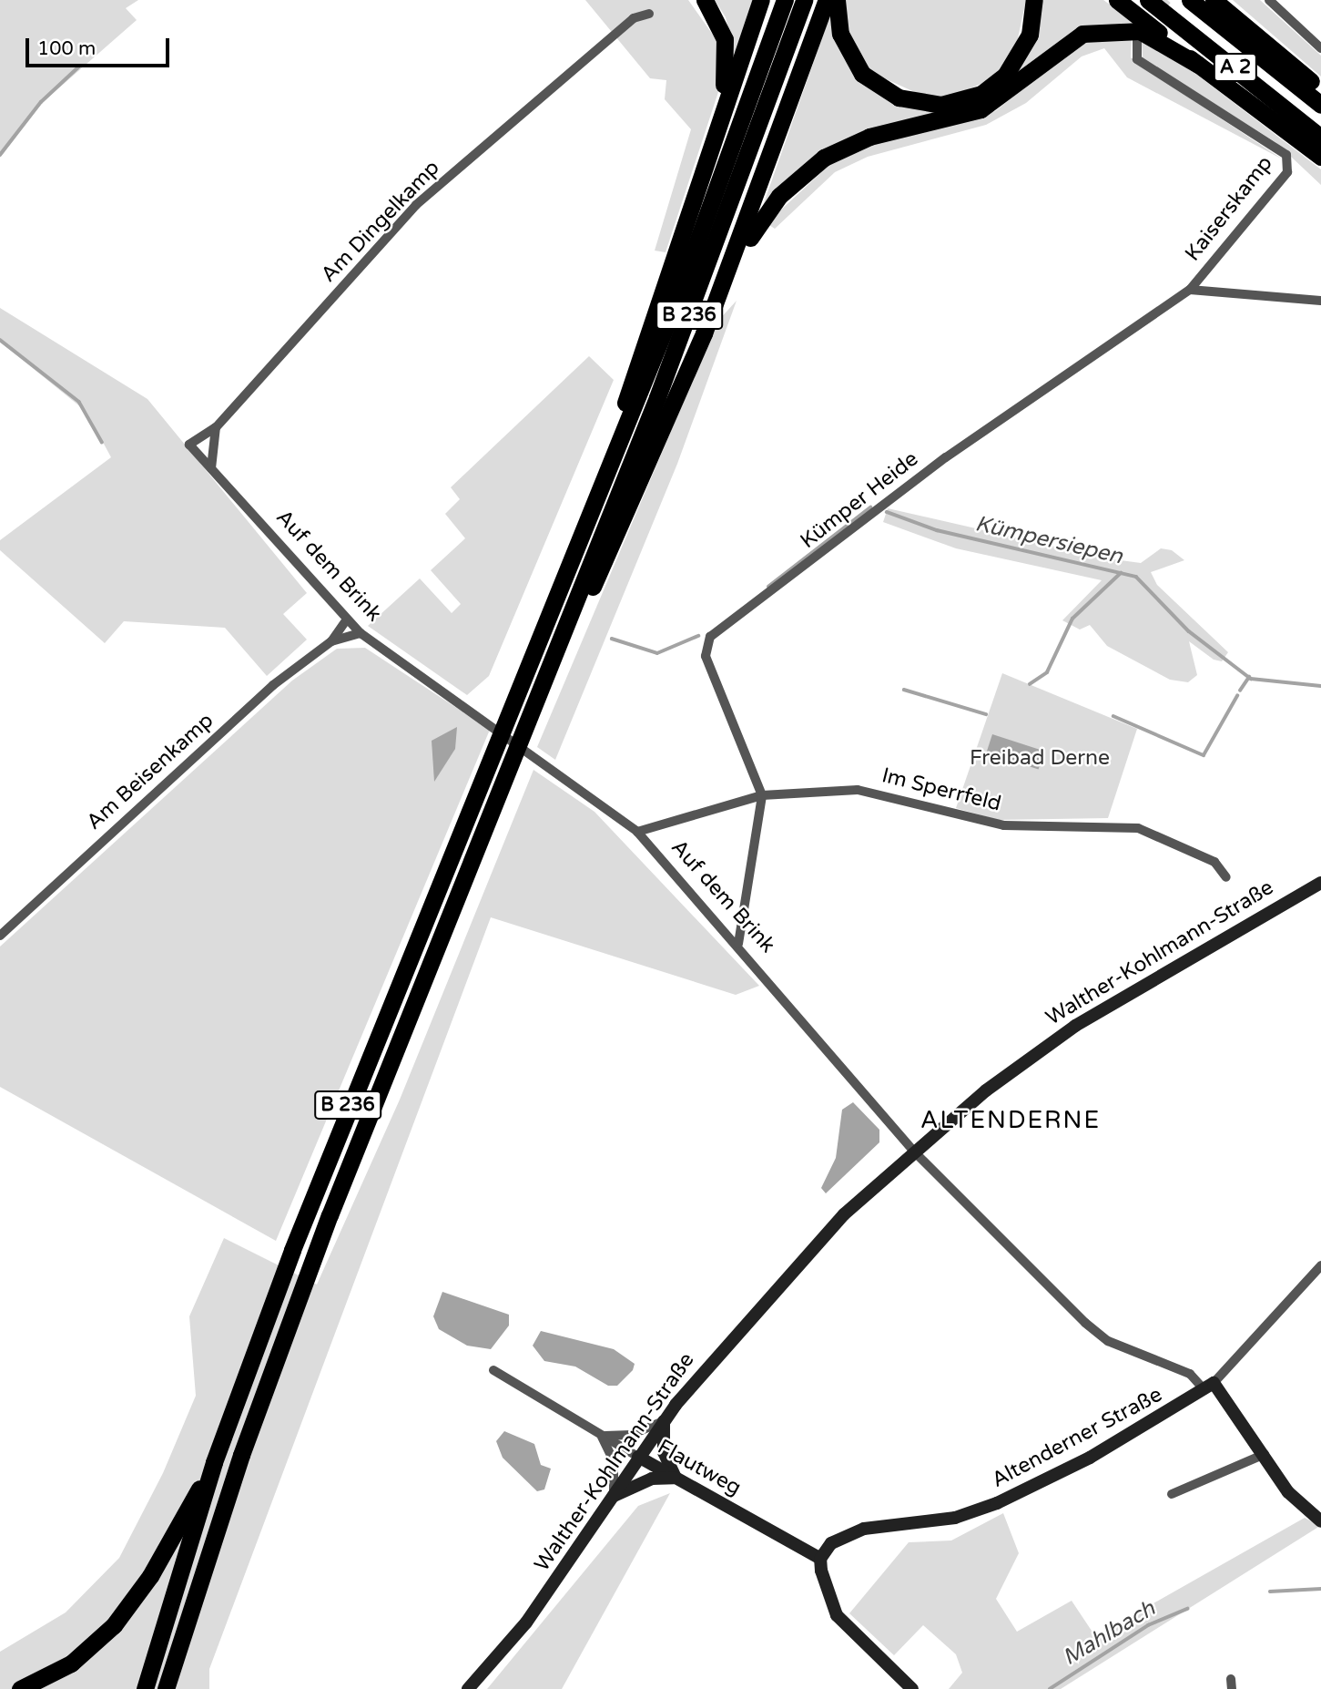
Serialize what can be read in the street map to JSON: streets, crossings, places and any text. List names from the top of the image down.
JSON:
{
  "streets": {
    "highway": ["A 2", "B 236"],
    "main road": [
      "Auf dem Brink",
      "Walther-Kohlmann-Straße",
      "Altenderner Straße",
      "Flautweg"
    ],
    "street": [
      "Kaiserskamp",
      "Am Dingelkamp",
      "Kümper Heide",
      "Am Beisenkamp",
      "Im Sperrfeld"
    ]
  },
  "crossings": [
    ["Kaiserskamp", "Kümper Heide"],
    ["Am Dingelkamp", "Auf dem Brink"],
    ["Kümper Heide", "Im Sperrfeld"],
    ["Auf dem Brink", "Am Beisenkamp"],
    ["Auf dem Brink", "Im Sperrfeld"],
    ["Auf dem Brink", "Walther-Kohlmann-Straße"],
    ["Auf dem Brink", "Altenderner Straße"],
    ["Walther-Kohlmann-Straße", "Flautweg"],
    ["Altenderner Straße", "Flautweg"]
  ],
  "districts": ["ALTENDERNE"],
  "water": ["Kümpersiepen", "Mahlbach"],
  "parks": ["Freibad Derne"],
  "scale_bar": "100 m"
}
